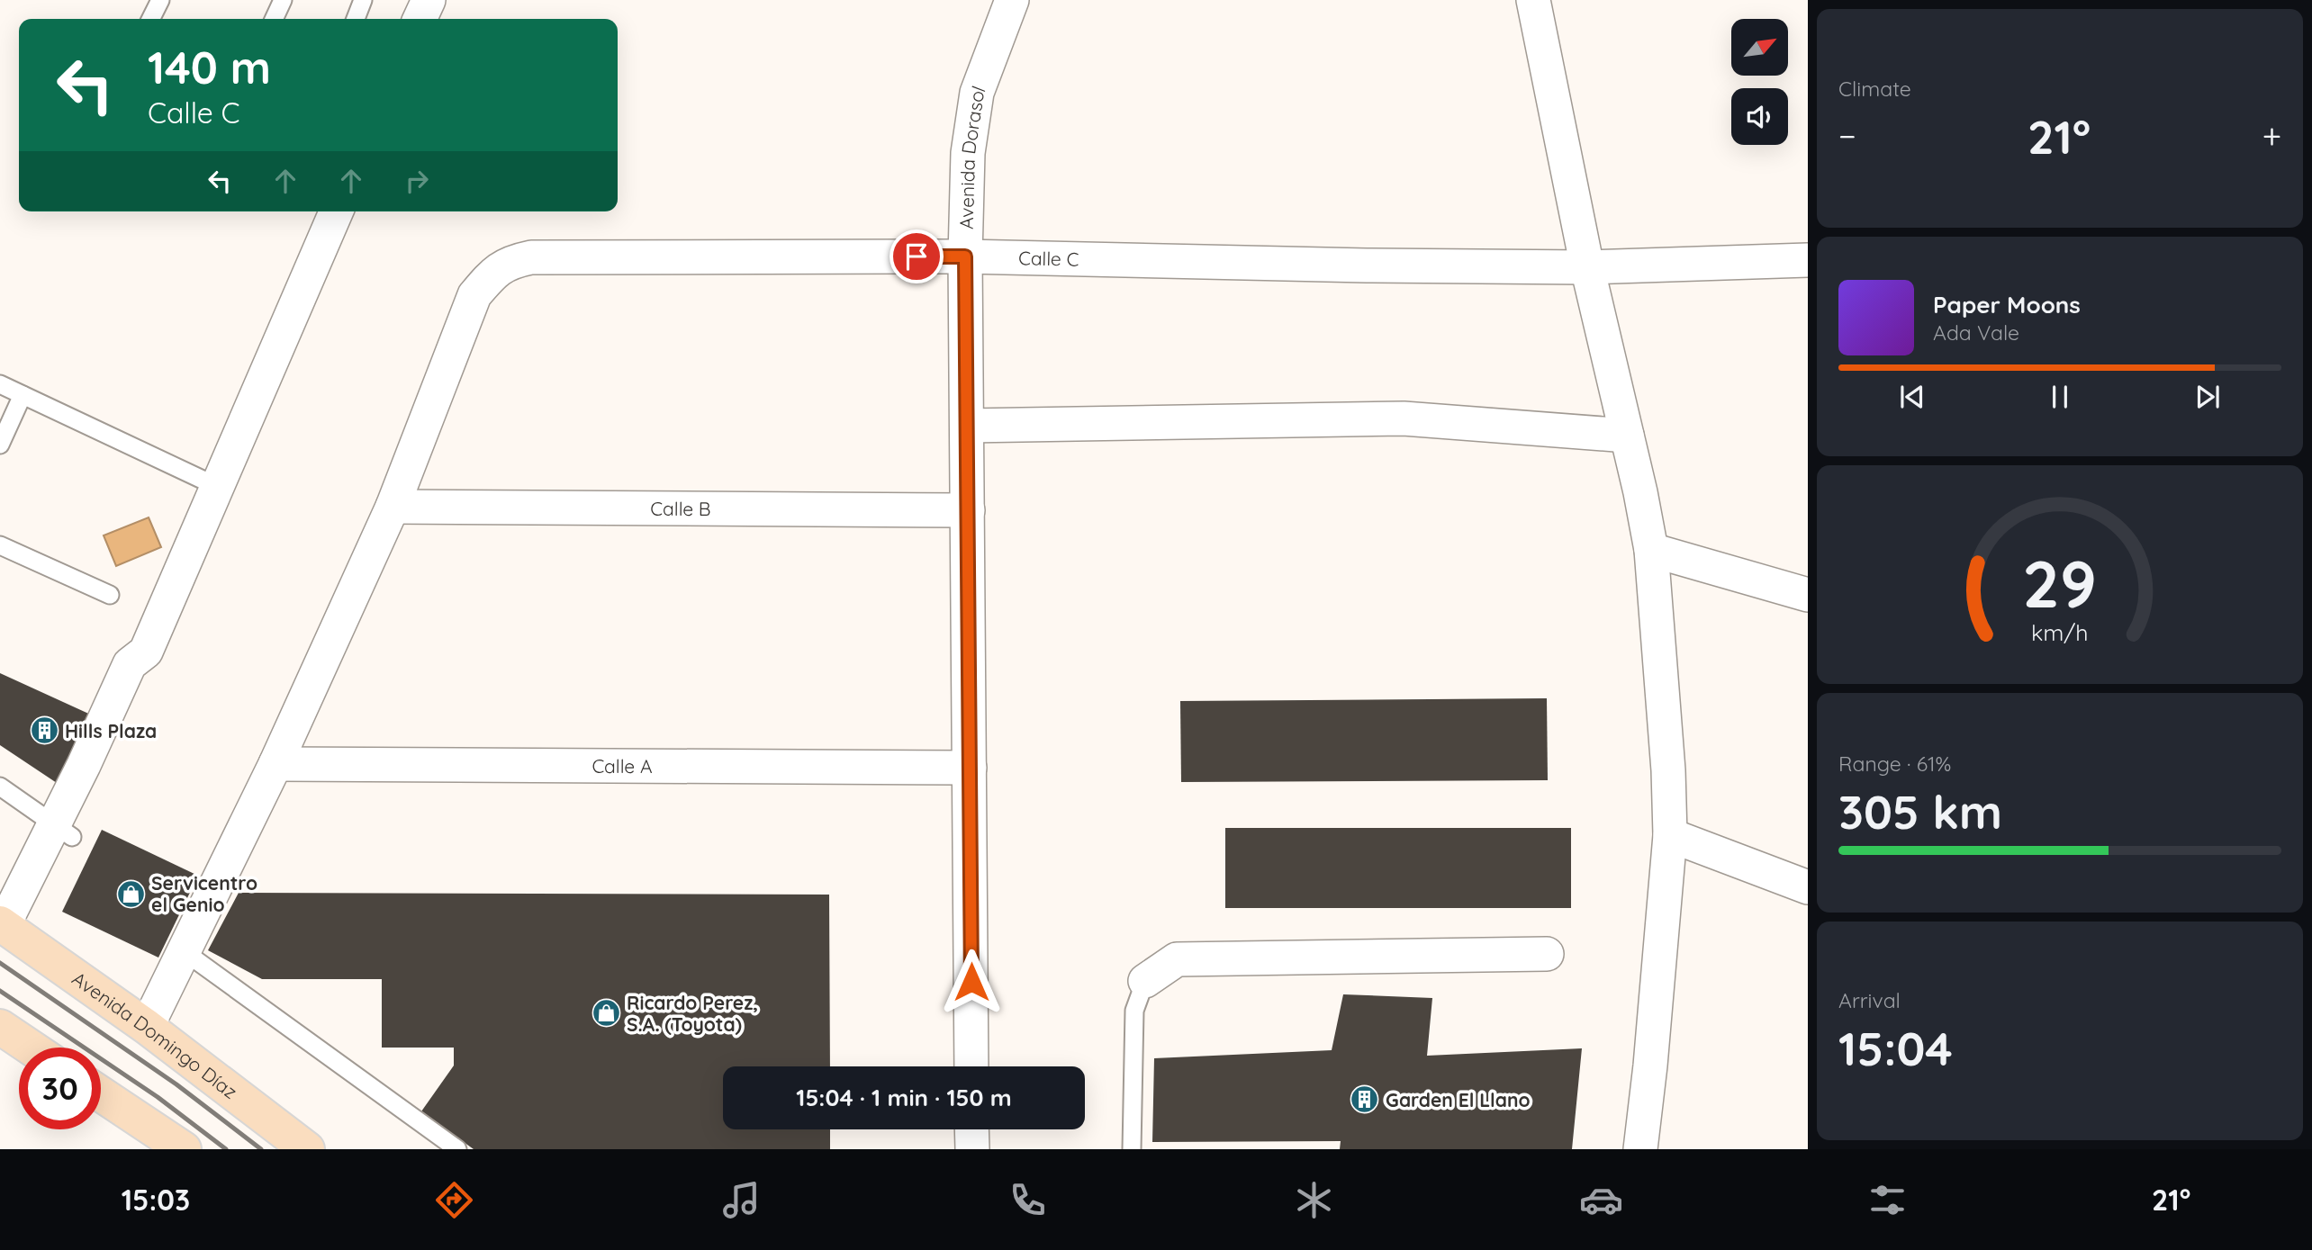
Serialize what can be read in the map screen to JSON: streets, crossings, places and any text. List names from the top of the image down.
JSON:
{
  "streets": {
    "main road": ["Avenida Domingo Díaz"],
    "street": [
      "Avenida Dorasol",
      "Calle C",
      "Calle B",
      "Calle A"
    ]
  },
  "crossings": [
    ["Avenida Dorasol", "Calle C"],
    ["Avenida Dorasol", "Calle B"],
    ["Avenida Dorasol", "Calle A"],
    ["Calle C", "Calle B"]
  ],
  "places": {
    "building": ["Hills Plaza", "Garden El Llano"],
    "shop": ["Servicentro el Genio", "Ricardo Perez, S.A. (Toyota)"]
  },
  "north": "top right",
  "page": {
    "tile": [
      "Climate",
      ["Range · 61%", "305 km"],
      ["Arrival", "15:04"]
    ],
    "turn": ["140 m", "Calle C"],
    "heat": ["−", "21°", "+"],
    "song": ["Paper Moons", "Ada Vale"],
    "limit": "30",
    "trip": "15:04 · 1 min · 150 m",
    "tabs": ["15:03", "21°"],
    "gauge": ["29", "km/h"]
  }
}
